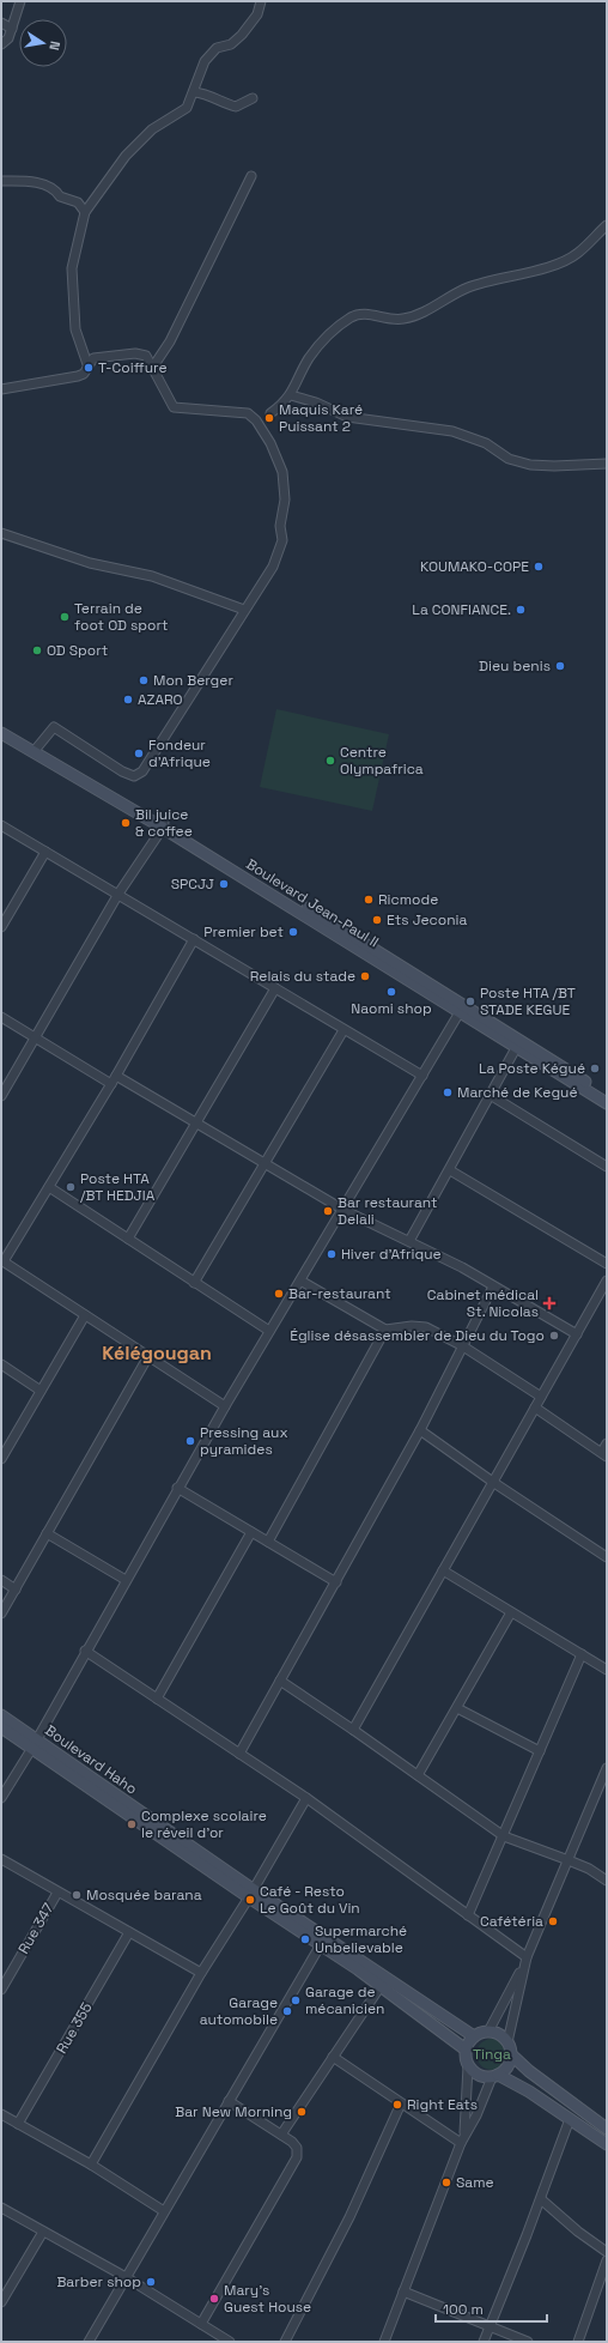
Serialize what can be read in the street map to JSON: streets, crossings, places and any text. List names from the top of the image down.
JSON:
{
  "streets": {
    "main road": ["Boulevard Jean-Paul II", "Boulevard Haho"],
    "street": ["Rue 347", "Rue 355"]
  },
  "districts": ["Kélégougan"],
  "parks": ["Tinga"],
  "places": {
    "other": [
      "T-Coiffure",
      "Maquis Karé Puissant 2",
      "KOUMAKO-COPE",
      "La CONFIANCE.",
      "Terrain de foot OD sport",
      "OD Sport",
      "Dieu benis",
      "Mon Berger",
      "AZARO",
      "Fondeur d'Afrique",
      "Centre Olympafrica",
      "Bil juice & coffee",
      "SPCJJ",
      "Ricmode",
      "Ets Jeconia",
      "Premier bet",
      "Relais du stade",
      "Naomi shop",
      "Poste HTA /BT STADE KEGUE",
      "La Poste Kégué",
      "Marché de Kegué",
      "Poste HTA /BT HEDJIA",
      "Bar restaurant Delali",
      "Hiver d'Afrique",
      "Bar-restaurant",
      "Église désassembler de Dieu du Togo",
      "Pressing aux pyramides",
      "Complexe scolaire le réveil d'or",
      "Mosquée barana",
      "Café - Resto Le Goût du Vin",
      "Cafétéria",
      "Supermarché Unbelievable",
      "Garage de mécanicien",
      "Garage automobile",
      "Right Eats",
      "Bar New Morning",
      "Same",
      "Barber shop",
      "Mary's Guest House"
    ],
    "health": ["Cabinet médical St. Nicolas"]
  },
  "scale_bar": "100 m",
  "north": "right"
}
